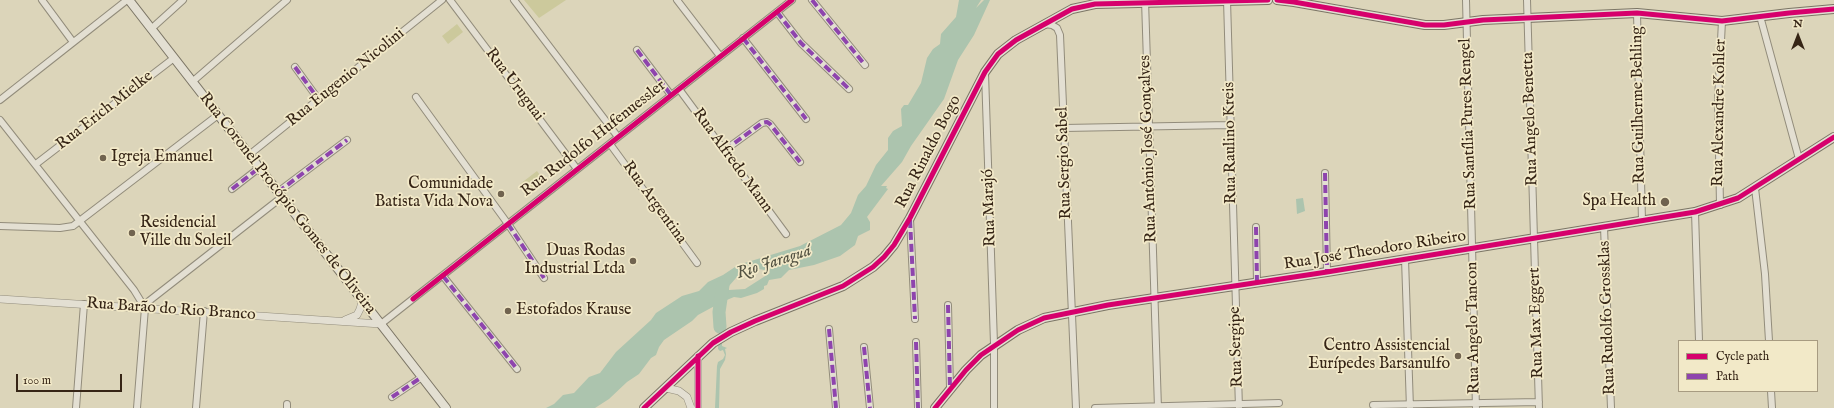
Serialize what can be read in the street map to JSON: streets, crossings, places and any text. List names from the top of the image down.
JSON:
{
  "streets": {
    "main road": ["Rua Rinaldo Bogo", "Rua Coronel Procópio Gomes de Oliveira", "Rua José Theodoro Ribeiro"],
    "street": [
      "Rua Eugenio Nicolini",
      "Rua Uruguai",
      "Rua Guilherme Behling",
      "Rua Erich Mielke",
      "Rua Alexandre Kohler",
      "Rua Angelo Benetta",
      "Rua Santília Pures Rengel",
      "Rua Rudolfo Hufenuessler",
      "Rua Raulino Kreis",
      "Rua Antônio José Gonçalves",
      "Rua Alfredo Mann",
      "Rua Sergio Sabel",
      "Rua Argentina",
      "Rua Marajó",
      "Rua Barão do Rio Branco",
      "Rua Rudolfo Grossklas",
      "Rua Max Eggert",
      "Rua Angelo Tancon",
      "Rua Sergipe"
    ]
  },
  "crossings": [
    ["Rua Eugenio Nicolini", "Rua Coronel Procópio Gomes de Oliveira"],
    ["Rua Uruguai", "Rua Rudolfo Hufenuessler"],
    ["Rua Guilherme Behling", "Rua José Theodoro Ribeiro"],
    ["Rua Erich Mielke", "Rua Coronel Procópio Gomes de Oliveira"],
    ["Rua Alexandre Kohler", "Rua José Theodoro Ribeiro"],
    ["Rua Angelo Benetta", "Rua José Theodoro Ribeiro"],
    ["Rua Angelo Benetta", "Rua Max Eggert"],
    ["Rua Santília Pures Rengel", "Rua José Theodoro Ribeiro"],
    ["Rua Santília Pures Rengel", "Rua Angelo Tancon"],
    ["Rua Rudolfo Hufenuessler", "Rua Alfredo Mann"],
    ["Rua Rudolfo Hufenuessler", "Rua Argentina"],
    ["Rua Rudolfo Hufenuessler", "Rua Coronel Procópio Gomes de Oliveira"],
    ["Rua Rudolfo Hufenuessler", "Rua Barão do Rio Branco"],
    ["Rua Raulino Kreis", "Rua Rinaldo Bogo"],
    ["Rua Raulino Kreis", "Rua José Theodoro Ribeiro"],
    ["Rua Raulino Kreis", "Rua Sergipe"],
    ["Rua Antônio José Gonçalves", "Rua Rinaldo Bogo"],
    ["Rua Antônio José Gonçalves", "Rua José Theodoro Ribeiro"],
    ["Rua Rinaldo Bogo", "Rua Sergio Sabel"],
    ["Rua Rinaldo Bogo", "Rua Marajó"],
    ["Rua Sergio Sabel", "Rua José Theodoro Ribeiro"],
    ["Rua Coronel Procópio Gomes de Oliveira", "Rua Barão do Rio Branco"],
    ["Rua Marajó", "Rua José Theodoro Ribeiro"],
    ["Rua José Theodoro Ribeiro", "Rua Rudolfo Grossklas"],
    ["Rua José Theodoro Ribeiro", "Rua Max Eggert"],
    ["Rua José Theodoro Ribeiro", "Rua Angelo Tancon"],
    ["Rua José Theodoro Ribeiro", "Rua Sergipe"]
  ],
  "water": ["Rio Jaraguá"],
  "places": [
    "Igreja Emanuel",
    "Comunidade Batista Vida Nova",
    "Spa Health",
    "Residencial Ville du Soleil",
    "Duas Rodas Industrial Ltda",
    "Estofados Krause",
    "Centro Assistencial Eurípedes Barsanulfo"
  ],
  "legend": ["Cycle path", "Path"],
  "scale_bar": "100 m",
  "north": "top"
}
